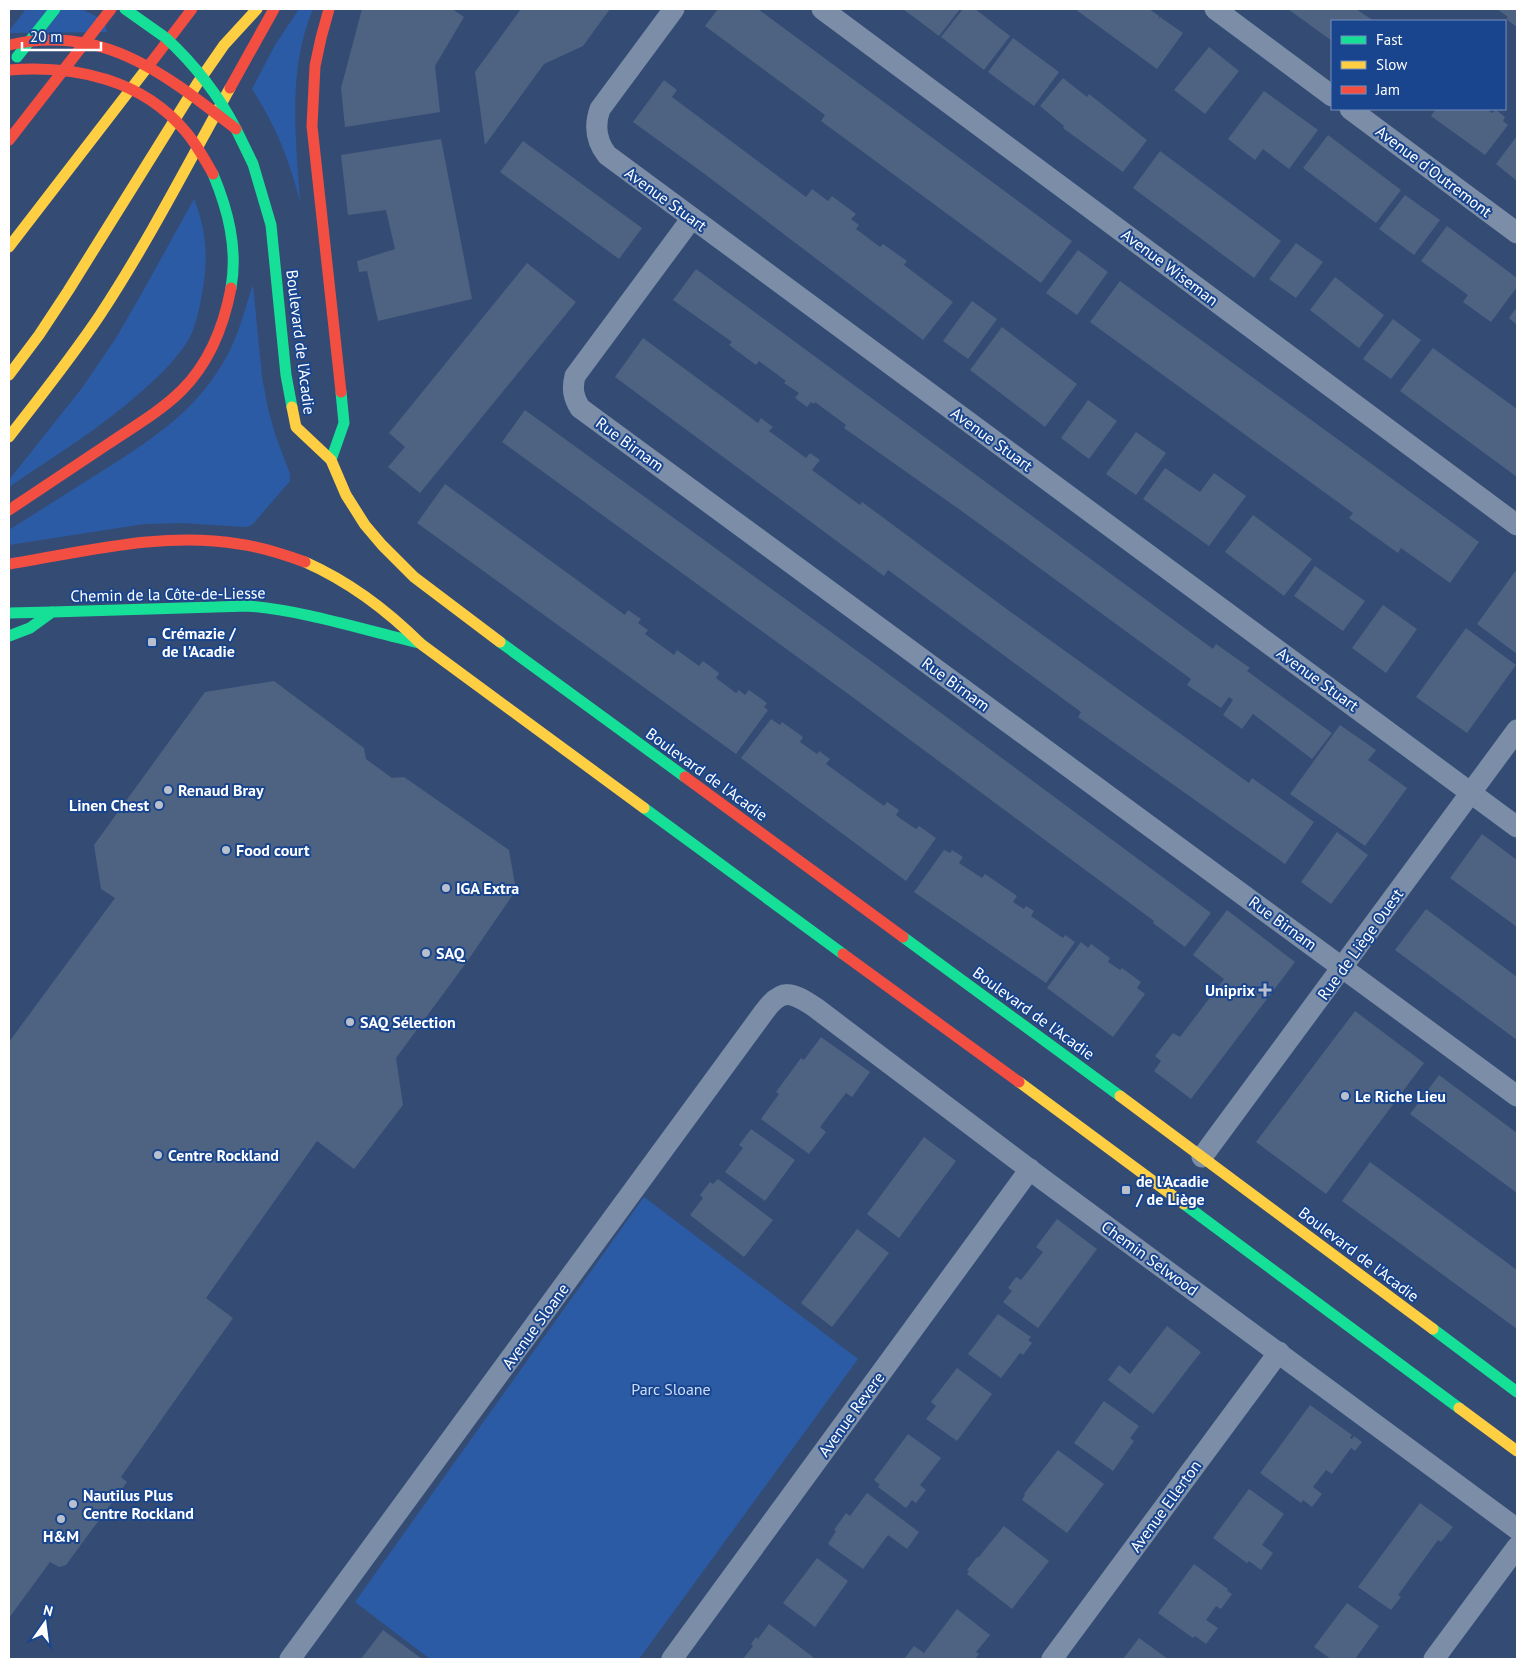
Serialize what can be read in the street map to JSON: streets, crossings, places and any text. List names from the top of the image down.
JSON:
{
  "streets": {
    "main road": ["Boulevard de l'Acadie", "Chemin de la Côte-de-Liesse"],
    "street": [
      "Avenue d'Outremont",
      "Avenue Stuart",
      "Avenue Wiseman",
      "Rue Birnam",
      "Rue de Liège Ouest",
      "Chemin Selwood",
      "Avenue Sloane",
      "Avenue Revere",
      "Avenue Ellerton"
    ]
  },
  "crossings": [
    ["Avenue Stuart", "Rue Birnam"],
    ["Avenue Stuart", "Rue de Liège Ouest"],
    ["Boulevard de l'Acadie", "Rue de Liège Ouest"],
    ["Rue Birnam", "Rue de Liège Ouest"],
    ["Chemin Selwood", "Avenue Sloane"],
    ["Chemin Selwood", "Avenue Revere"],
    ["Chemin Selwood", "Avenue Ellerton"]
  ],
  "parks": ["Parc Sloane"],
  "places": {
    "transit": ["Crémazie / de l'Acadie", "de l'Acadie / de Liège"],
    "other": [
      "Renaud Bray",
      "Linen Chest",
      "Food court",
      "IGA Extra",
      "SAQ",
      "SAQ Sélection",
      "Le Riche Lieu",
      "Centre Rockland",
      "Nautilus Plus Centre Rockland",
      "H&M"
    ],
    "health": ["Uniprix"]
  },
  "legend": ["Fast", "Slow", "Jam"],
  "scale_bar": "20 m",
  "north": "top"
}
